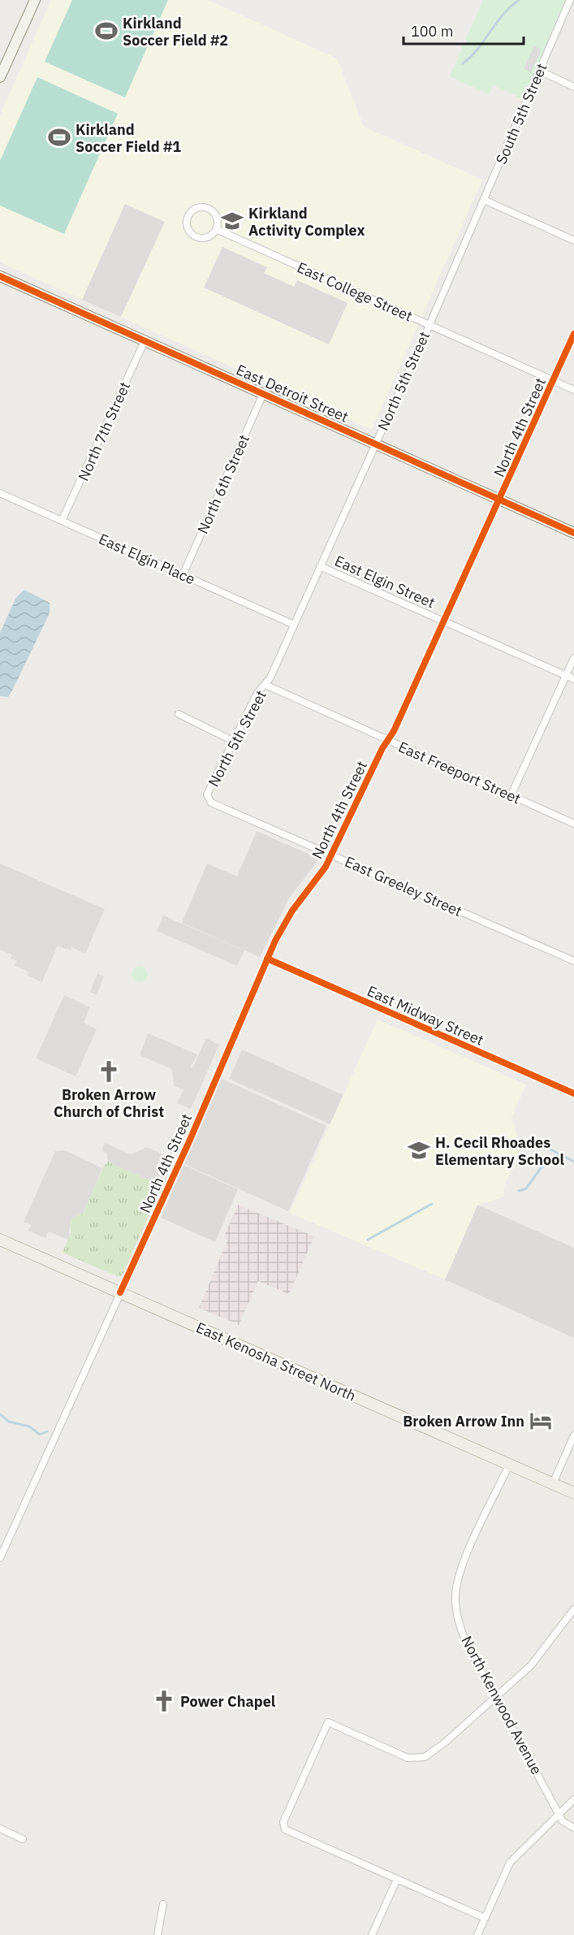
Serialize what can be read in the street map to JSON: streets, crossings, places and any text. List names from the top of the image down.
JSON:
{
  "streets": {
    "main road": ["East Kenosha Street North"],
    "street": [
      "South 5th Street",
      "East College Street",
      "North 5th Street",
      "East Detroit Street",
      "North 4th Street",
      "North 7th Street",
      "North 6th Street",
      "East Elgin Place",
      "East Elgin Street",
      "East Freeport Street",
      "East Greeley Street",
      "East Midway Street",
      "North Kenwood Avenue"
    ]
  },
  "crossings": [
    ["South 5th Street", "North 5th Street"],
    ["East College Street", "North 5th Street"],
    ["East College Street", "North 4th Street"],
    ["North 5th Street", "East Detroit Street"],
    ["North 5th Street", "East Elgin Place"],
    ["North 5th Street", "East Elgin Street"],
    ["North 5th Street", "East Freeport Street"],
    ["North 5th Street", "East Greeley Street"],
    ["East Detroit Street", "North 4th Street"],
    ["East Detroit Street", "North 7th Street"],
    ["East Detroit Street", "North 6th Street"],
    ["North 4th Street", "East Elgin Street"],
    ["North 4th Street", "East Freeport Street"],
    ["North 4th Street", "East Greeley Street"],
    ["North 4th Street", "East Midway Street"],
    ["North 4th Street", "East Kenosha Street North"],
    ["North 7th Street", "East Elgin Place"],
    ["North 6th Street", "East Elgin Place"],
    ["East Kenosha Street North", "North Kenwood Avenue"]
  ],
  "places": {
    "sports": ["Kirkland Soccer Field #2", "Kirkland Soccer Field #1"],
    "school or university": ["Kirkland Activity Complex", "H. Cecil Rhoades Elementary School"],
    "church": ["Broken Arrow Church of Christ", "Power Chapel"],
    "hotel": ["Broken Arrow Inn"]
  },
  "scale_bar": "100 m"
}
